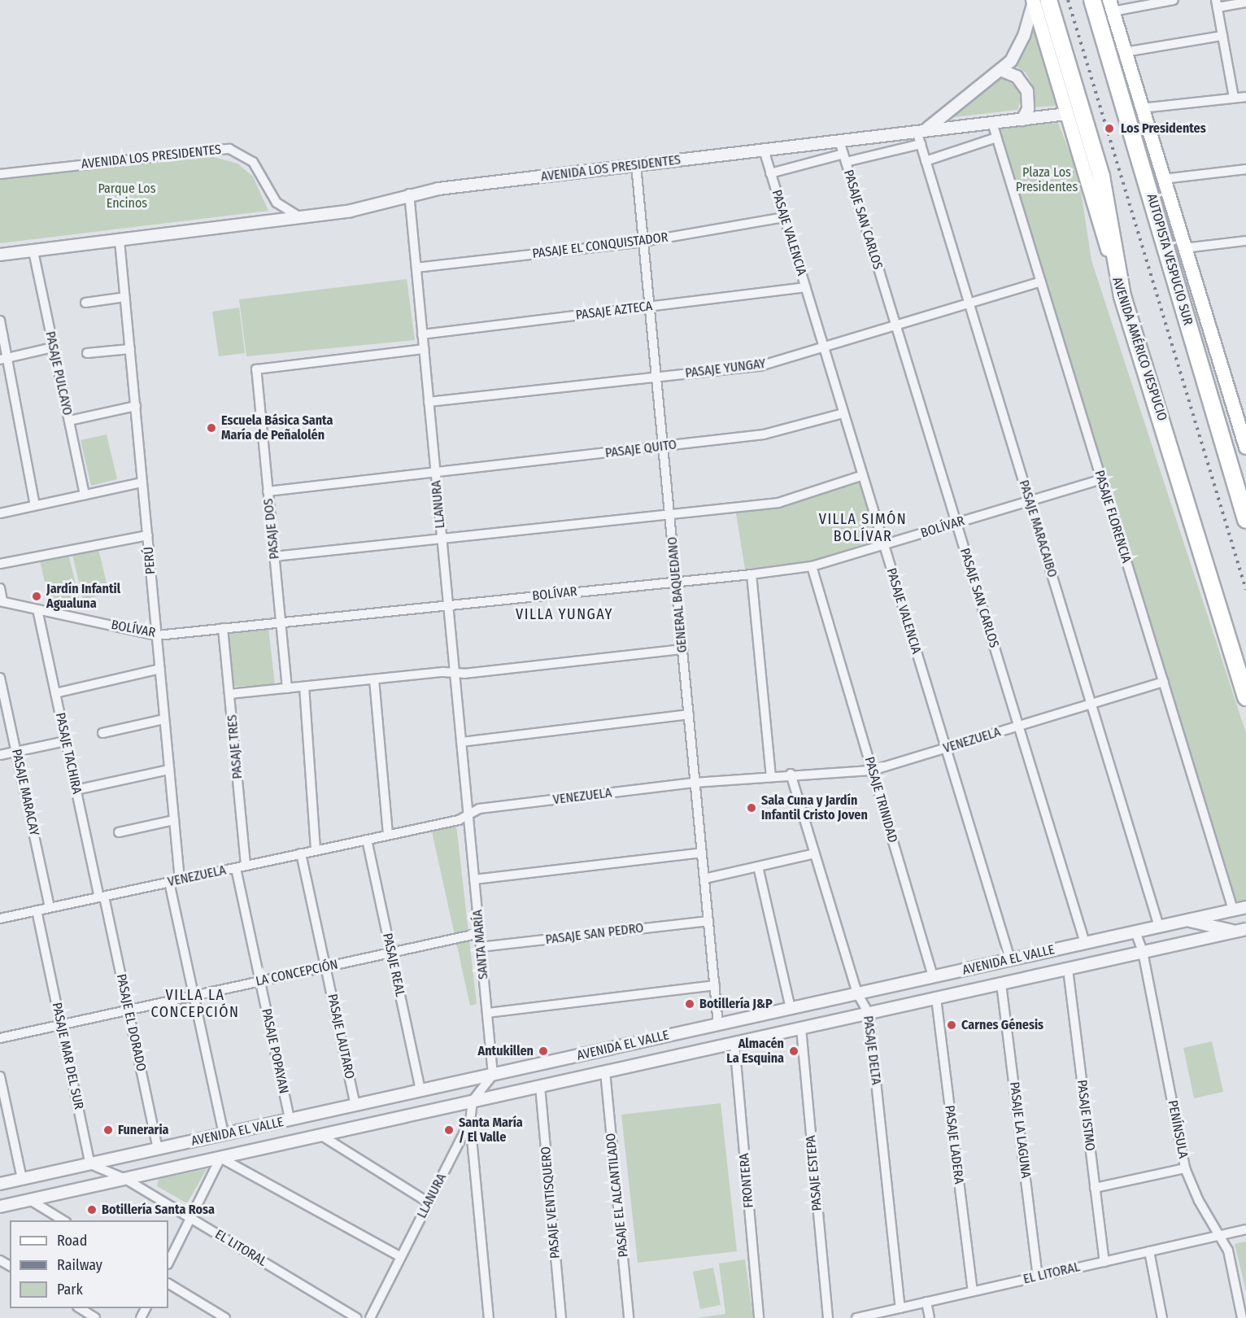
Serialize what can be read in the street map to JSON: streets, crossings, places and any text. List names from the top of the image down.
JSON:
{
  "streets": {
    "highway": ["AUTOPISTA VESPUCIO SUR", "AVENIDA AMÉRICO VESPUCIO"],
    "street": [
      "AVENIDA LOS PRESIDENTES",
      "PASAJE SAN CARLOS",
      "PASAJE VALENCIA",
      "PASAJE EL CONQUISTADOR",
      "PASAJE AZTECA",
      "PASAJE YUNGAY",
      "PASAJE PULCAYO",
      "PASAJE QUITO",
      "LLANURA",
      "PASAJE FLORENCIA",
      "BOLÍVAR",
      "PASAJE DOS",
      "PASAJE MARACAIBO",
      "PERÚ",
      "GENERAL BAQUEDANO",
      "VENEZUELA",
      "PASAJE TRES",
      "PASAJE TACHIRA",
      "PASAJE MARACAY",
      "PASAJE TRINIDAD",
      "PASAJE SAN PEDRO",
      "SANTA MARÍA",
      "AVENIDA EL VALLE",
      "PASAJE REAL",
      "LA CONCEPCIÓN",
      "PASAJE EL DORADO",
      "PASAJE LAUTARO",
      "PASAJE DELTA",
      "PASAJE POPAYAN",
      "PASAJE MAR DEL SUR",
      "PASAJE ISTMO",
      "PENÍNSULA",
      "PASAJE LA LAGUNA",
      "PASAJE LADERA",
      "PASAJE ESTEPA",
      "FRONTERA",
      "PASAJE EL ALCANTILADO",
      "PASAJE VENTISQUERO",
      "EL LITORAL"
    ]
  },
  "crossings": [
    ["AVENIDA LOS PRESIDENTES", "PASAJE SAN CARLOS"],
    ["AVENIDA LOS PRESIDENTES", "PASAJE VALENCIA"],
    ["AVENIDA LOS PRESIDENTES", "AVENIDA AMÉRICO VESPUCIO"],
    ["AVENIDA LOS PRESIDENTES", "PASAJE PULCAYO"],
    ["AVENIDA LOS PRESIDENTES", "LLANURA"],
    ["AVENIDA LOS PRESIDENTES", "PASAJE FLORENCIA"],
    ["AVENIDA LOS PRESIDENTES", "PASAJE MARACAIBO"],
    ["AVENIDA LOS PRESIDENTES", "PERÚ"],
    ["AVENIDA LOS PRESIDENTES", "GENERAL BAQUEDANO"],
    ["PASAJE SAN CARLOS", "PASAJE YUNGAY"],
    ["PASAJE SAN CARLOS", "BOLÍVAR"],
    ["PASAJE SAN CARLOS", "VENEZUELA"],
    ["PASAJE SAN CARLOS", "AVENIDA EL VALLE"],
    ["PASAJE VALENCIA", "PASAJE EL CONQUISTADOR"],
    ["PASAJE VALENCIA", "PASAJE AZTECA"],
    ["PASAJE VALENCIA", "PASAJE YUNGAY"],
    ["PASAJE VALENCIA", "PASAJE QUITO"],
    ["PASAJE VALENCIA", "BOLÍVAR"],
    ["PASAJE VALENCIA", "VENEZUELA"],
    ["PASAJE VALENCIA", "AVENIDA EL VALLE"],
    ["PASAJE EL CONQUISTADOR", "LLANURA"],
    ["PASAJE EL CONQUISTADOR", "GENERAL BAQUEDANO"],
    ["PASAJE AZTECA", "LLANURA"],
    ["PASAJE AZTECA", "GENERAL BAQUEDANO"],
    ["PASAJE YUNGAY", "LLANURA"],
    ["PASAJE YUNGAY", "PASAJE FLORENCIA"],
    ["PASAJE YUNGAY", "PASAJE MARACAIBO"],
    ["PASAJE YUNGAY", "GENERAL BAQUEDANO"],
    ["PASAJE QUITO", "LLANURA"],
    ["PASAJE QUITO", "PASAJE DOS"],
    ["PASAJE QUITO", "GENERAL BAQUEDANO"],
    ["LLANURA", "BOLÍVAR"],
    ["LLANURA", "PASAJE DOS"],
    ["LLANURA", "VENEZUELA"],
    ["LLANURA", "SANTA MARÍA"],
    ["LLANURA", "AVENIDA EL VALLE"],
    ["PASAJE FLORENCIA", "BOLÍVAR"],
    ["PASAJE FLORENCIA", "VENEZUELA"],
    ["PASAJE FLORENCIA", "AVENIDA EL VALLE"],
    ["BOLÍVAR", "PASAJE DOS"],
    ["BOLÍVAR", "PASAJE MARACAIBO"],
    ["BOLÍVAR", "PERÚ"],
    ["BOLÍVAR", "GENERAL BAQUEDANO"],
    ["BOLÍVAR", "PASAJE TRES"],
    ["BOLÍVAR", "PASAJE TACHIRA"],
    ["BOLÍVAR", "PASAJE TRINIDAD"],
    ["PASAJE MARACAIBO", "VENEZUELA"],
    ["PASAJE MARACAIBO", "AVENIDA EL VALLE"],
    ["PERÚ", "VENEZUELA"],
    ["GENERAL BAQUEDANO", "VENEZUELA"],
    ["GENERAL BAQUEDANO", "PASAJE SAN PEDRO"],
    ["GENERAL BAQUEDANO", "AVENIDA EL VALLE"],
    ["VENEZUELA", "PASAJE TRES"],
    ["VENEZUELA", "PASAJE TACHIRA"],
    ["VENEZUELA", "PASAJE MARACAY"],
    ["VENEZUELA", "PASAJE TRINIDAD"],
    ["VENEZUELA", "SANTA MARÍA"],
    ["VENEZUELA", "PASAJE REAL"],
    ["VENEZUELA", "PASAJE EL DORADO"],
    ["VENEZUELA", "PASAJE LAUTARO"],
    ["VENEZUELA", "PASAJE DELTA"],
    ["VENEZUELA", "PASAJE POPAYAN"],
    ["VENEZUELA", "PASAJE MAR DEL SUR"],
    ["PASAJE TACHIRA", "PASAJE EL DORADO"],
    ["PASAJE TRINIDAD", "AVENIDA EL VALLE"],
    ["PASAJE SAN PEDRO", "SANTA MARÍA"],
    ["SANTA MARÍA", "AVENIDA EL VALLE"],
    ["SANTA MARÍA", "LA CONCEPCIÓN"],
    ["AVENIDA EL VALLE", "PASAJE REAL"],
    ["AVENIDA EL VALLE", "PASAJE EL DORADO"],
    ["AVENIDA EL VALLE", "PASAJE LAUTARO"],
    ["AVENIDA EL VALLE", "PASAJE DELTA"],
    ["AVENIDA EL VALLE", "PASAJE POPAYAN"],
    ["AVENIDA EL VALLE", "PASAJE MAR DEL SUR"],
    ["AVENIDA EL VALLE", "PASAJE ISTMO"],
    ["AVENIDA EL VALLE", "PENÍNSULA"],
    ["AVENIDA EL VALLE", "PASAJE LA LAGUNA"],
    ["AVENIDA EL VALLE", "PASAJE LADERA"],
    ["AVENIDA EL VALLE", "PASAJE ESTEPA"],
    ["AVENIDA EL VALLE", "FRONTERA"],
    ["AVENIDA EL VALLE", "PASAJE EL ALCANTILADO"],
    ["AVENIDA EL VALLE", "PASAJE VENTISQUERO"],
    ["AVENIDA EL VALLE", "EL LITORAL"],
    ["PASAJE REAL", "LA CONCEPCIÓN"],
    ["LA CONCEPCIÓN", "PASAJE EL DORADO"],
    ["LA CONCEPCIÓN", "PASAJE LAUTARO"],
    ["LA CONCEPCIÓN", "PASAJE POPAYAN"],
    ["LA CONCEPCIÓN", "PASAJE MAR DEL SUR"],
    ["PASAJE DELTA", "EL LITORAL"],
    ["PASAJE ISTMO", "EL LITORAL"],
    ["PENÍNSULA", "EL LITORAL"],
    ["PASAJE LA LAGUNA", "EL LITORAL"],
    ["PASAJE LADERA", "EL LITORAL"]
  ],
  "districts": ["VILLA SIMÓN BOLÍVAR", "VILLA YUNGAY", "VILLA LA CONCEPCIÓN"],
  "parks": ["Plaza Los Presidentes", "Parque Los Encinos"],
  "places": [
    "Los Presidentes",
    "Escuela Básica Santa María de Peñalolén",
    "Jardín Infantil Agualuna",
    "Sala Cuna y Jardín Infantil Cristo Joven",
    "Botillería J&P",
    "Carnes Génesis",
    "Antukillen",
    "Almacén La Esquina",
    "Funeraria",
    "Santa María / El Valle",
    "Botillería Santa Rosa"
  ],
  "legend": ["Road", "Railway", "Park"]
}
